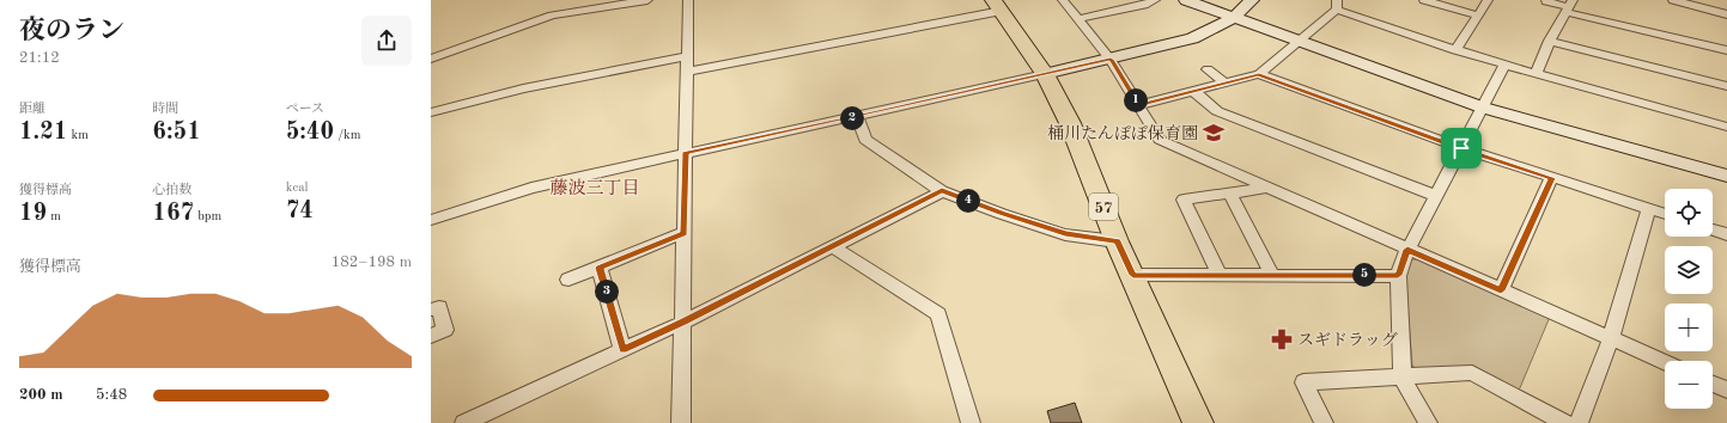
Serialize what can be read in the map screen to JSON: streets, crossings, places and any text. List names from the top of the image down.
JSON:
{
  "streets": {
    "main road": ["57"]
  },
  "districts": ["藤波三丁目"],
  "places": {
    "school or university": ["桶川たんぽぽ保育園"],
    "pharmacy": ["スギドラッグ"]
  },
  "page": {
    "heading": ["夜のラン", "21:12"],
    "stats": [
      ["距離", "1.21 km"],
      ["時間", "6:51"],
      ["ペース", "5:40 /km"],
      ["獲得標高", "19 m"],
      ["心拍数", "167 bpm"],
      ["kcal", "74"]
    ],
    "pins": [
      "1",
      "2",
      "4",
      "5",
      "3"
    ],
    "map_buttons": ["+", "−"],
    "chart": ["獲得標高", "182–198 m"],
    "list": [
      {
        "name": "200 m",
        "note": "5:48"
      }
    ]
  }
}
